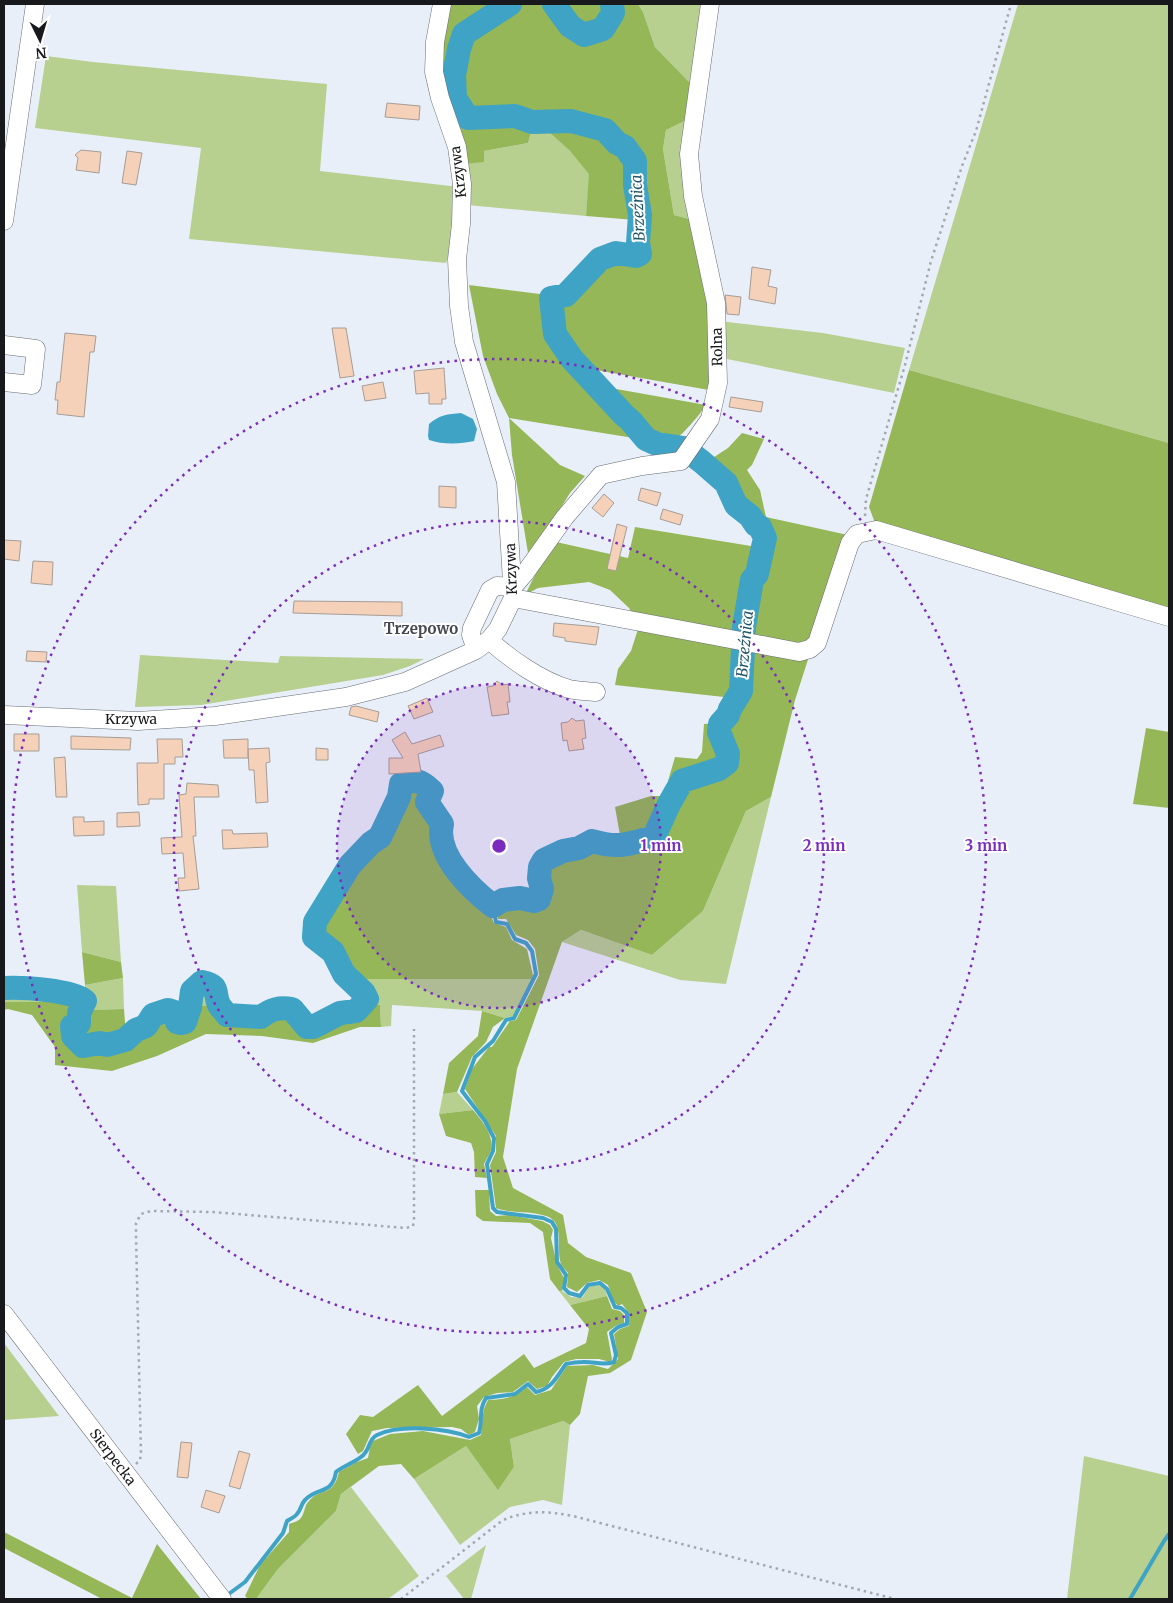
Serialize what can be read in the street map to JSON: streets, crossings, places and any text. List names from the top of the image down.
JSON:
{
  "streets": {
    "street": ["Krzywa", "Rolna", "Sierpecka"]
  },
  "crossings": [
    ["Krzywa", "Rolna"]
  ],
  "districts": ["Trzepowo"],
  "water": ["Brzeźnica"],
  "north": "bottom",
  "rings": ["1 min", "2 min", "3 min"]
}
